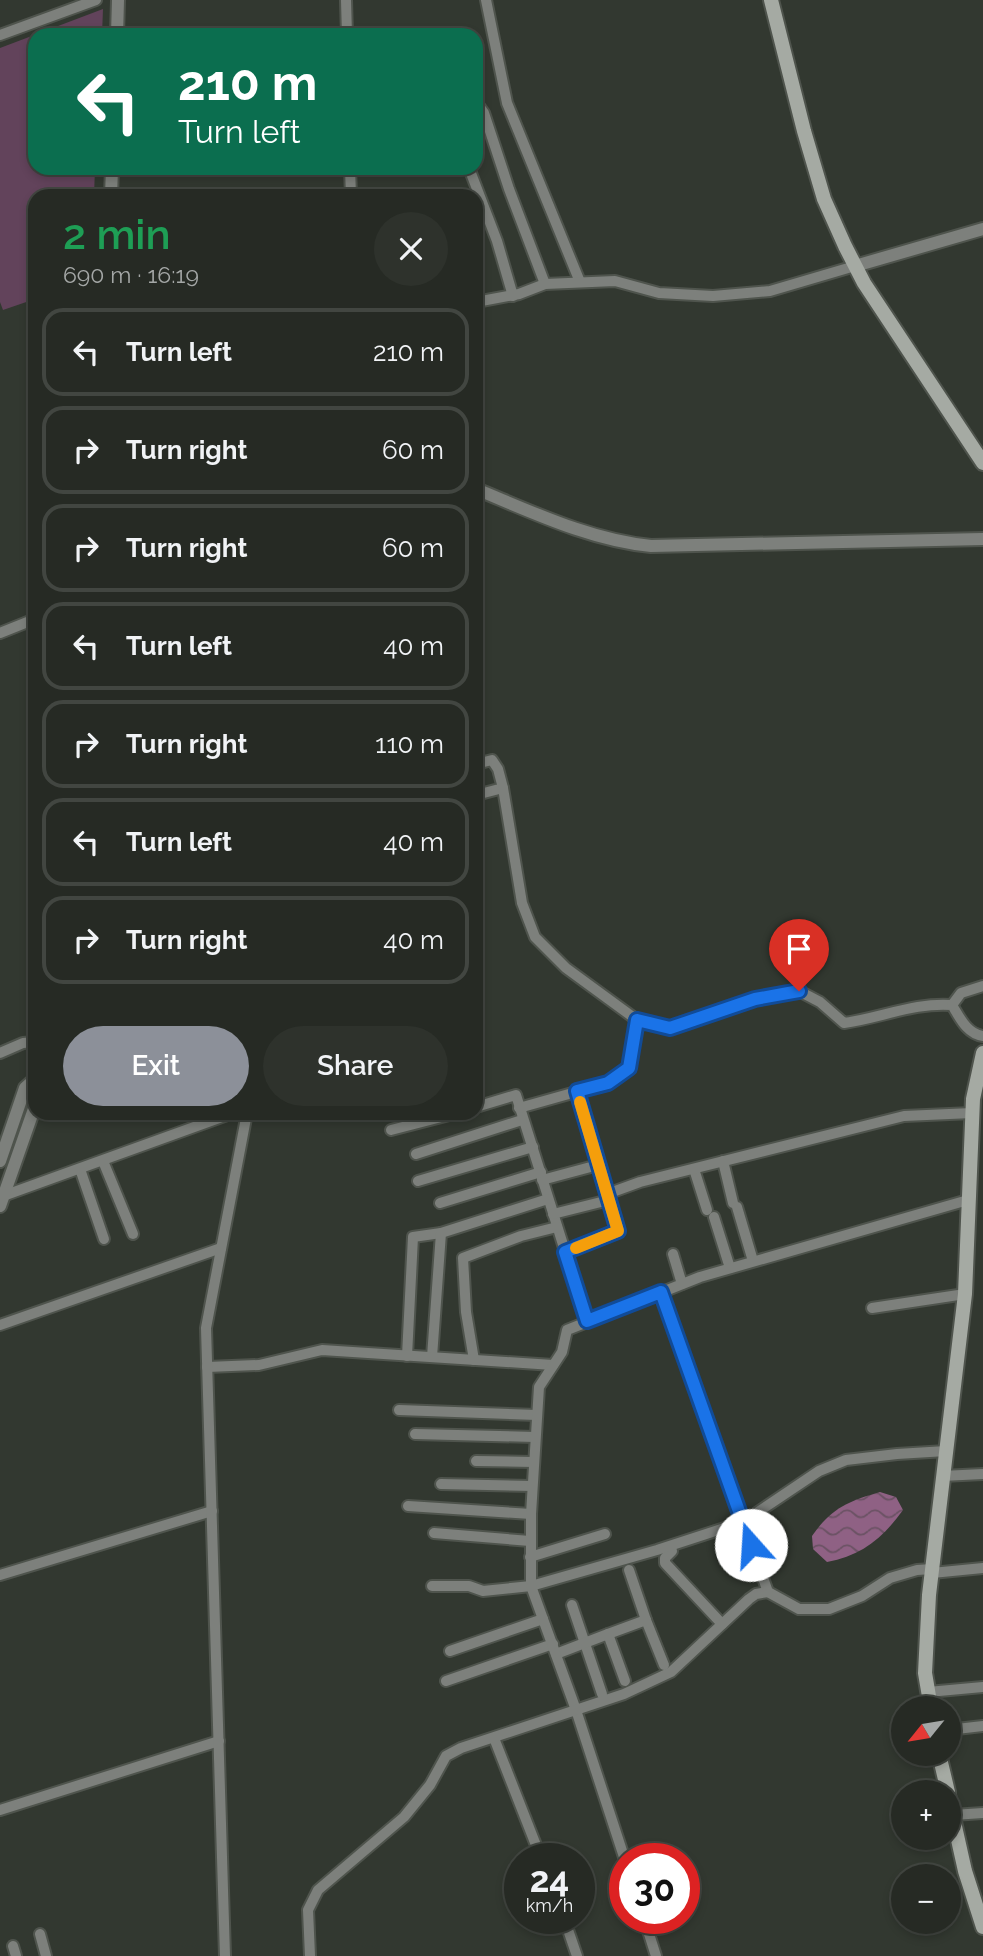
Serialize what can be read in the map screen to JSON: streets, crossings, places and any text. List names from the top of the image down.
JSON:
{
  "north": "bottom left",
  "page": {
    "turn": ["210 m", "Turn left"],
    "heading": ["2 min", "690 m · 16:19"],
    "list": [
      {
        "name": "Turn left",
        "value": "210 m"
      },
      {
        "name": "Turn right",
        "value": "60 m"
      },
      {
        "name": "Turn right",
        "value": "60 m"
      },
      {
        "name": "Turn left",
        "value": "40 m"
      },
      {
        "name": "Turn right",
        "value": "110 m"
      },
      {
        "name": "Turn left",
        "value": "40 m"
      },
      {
        "name": "Turn right",
        "value": "40 m"
      }
    ],
    "buttons": ["Exit", "Share"],
    "map_buttons": ["+", "−"],
    "speed": "24 km/h",
    "limit": "30"
  }
}
